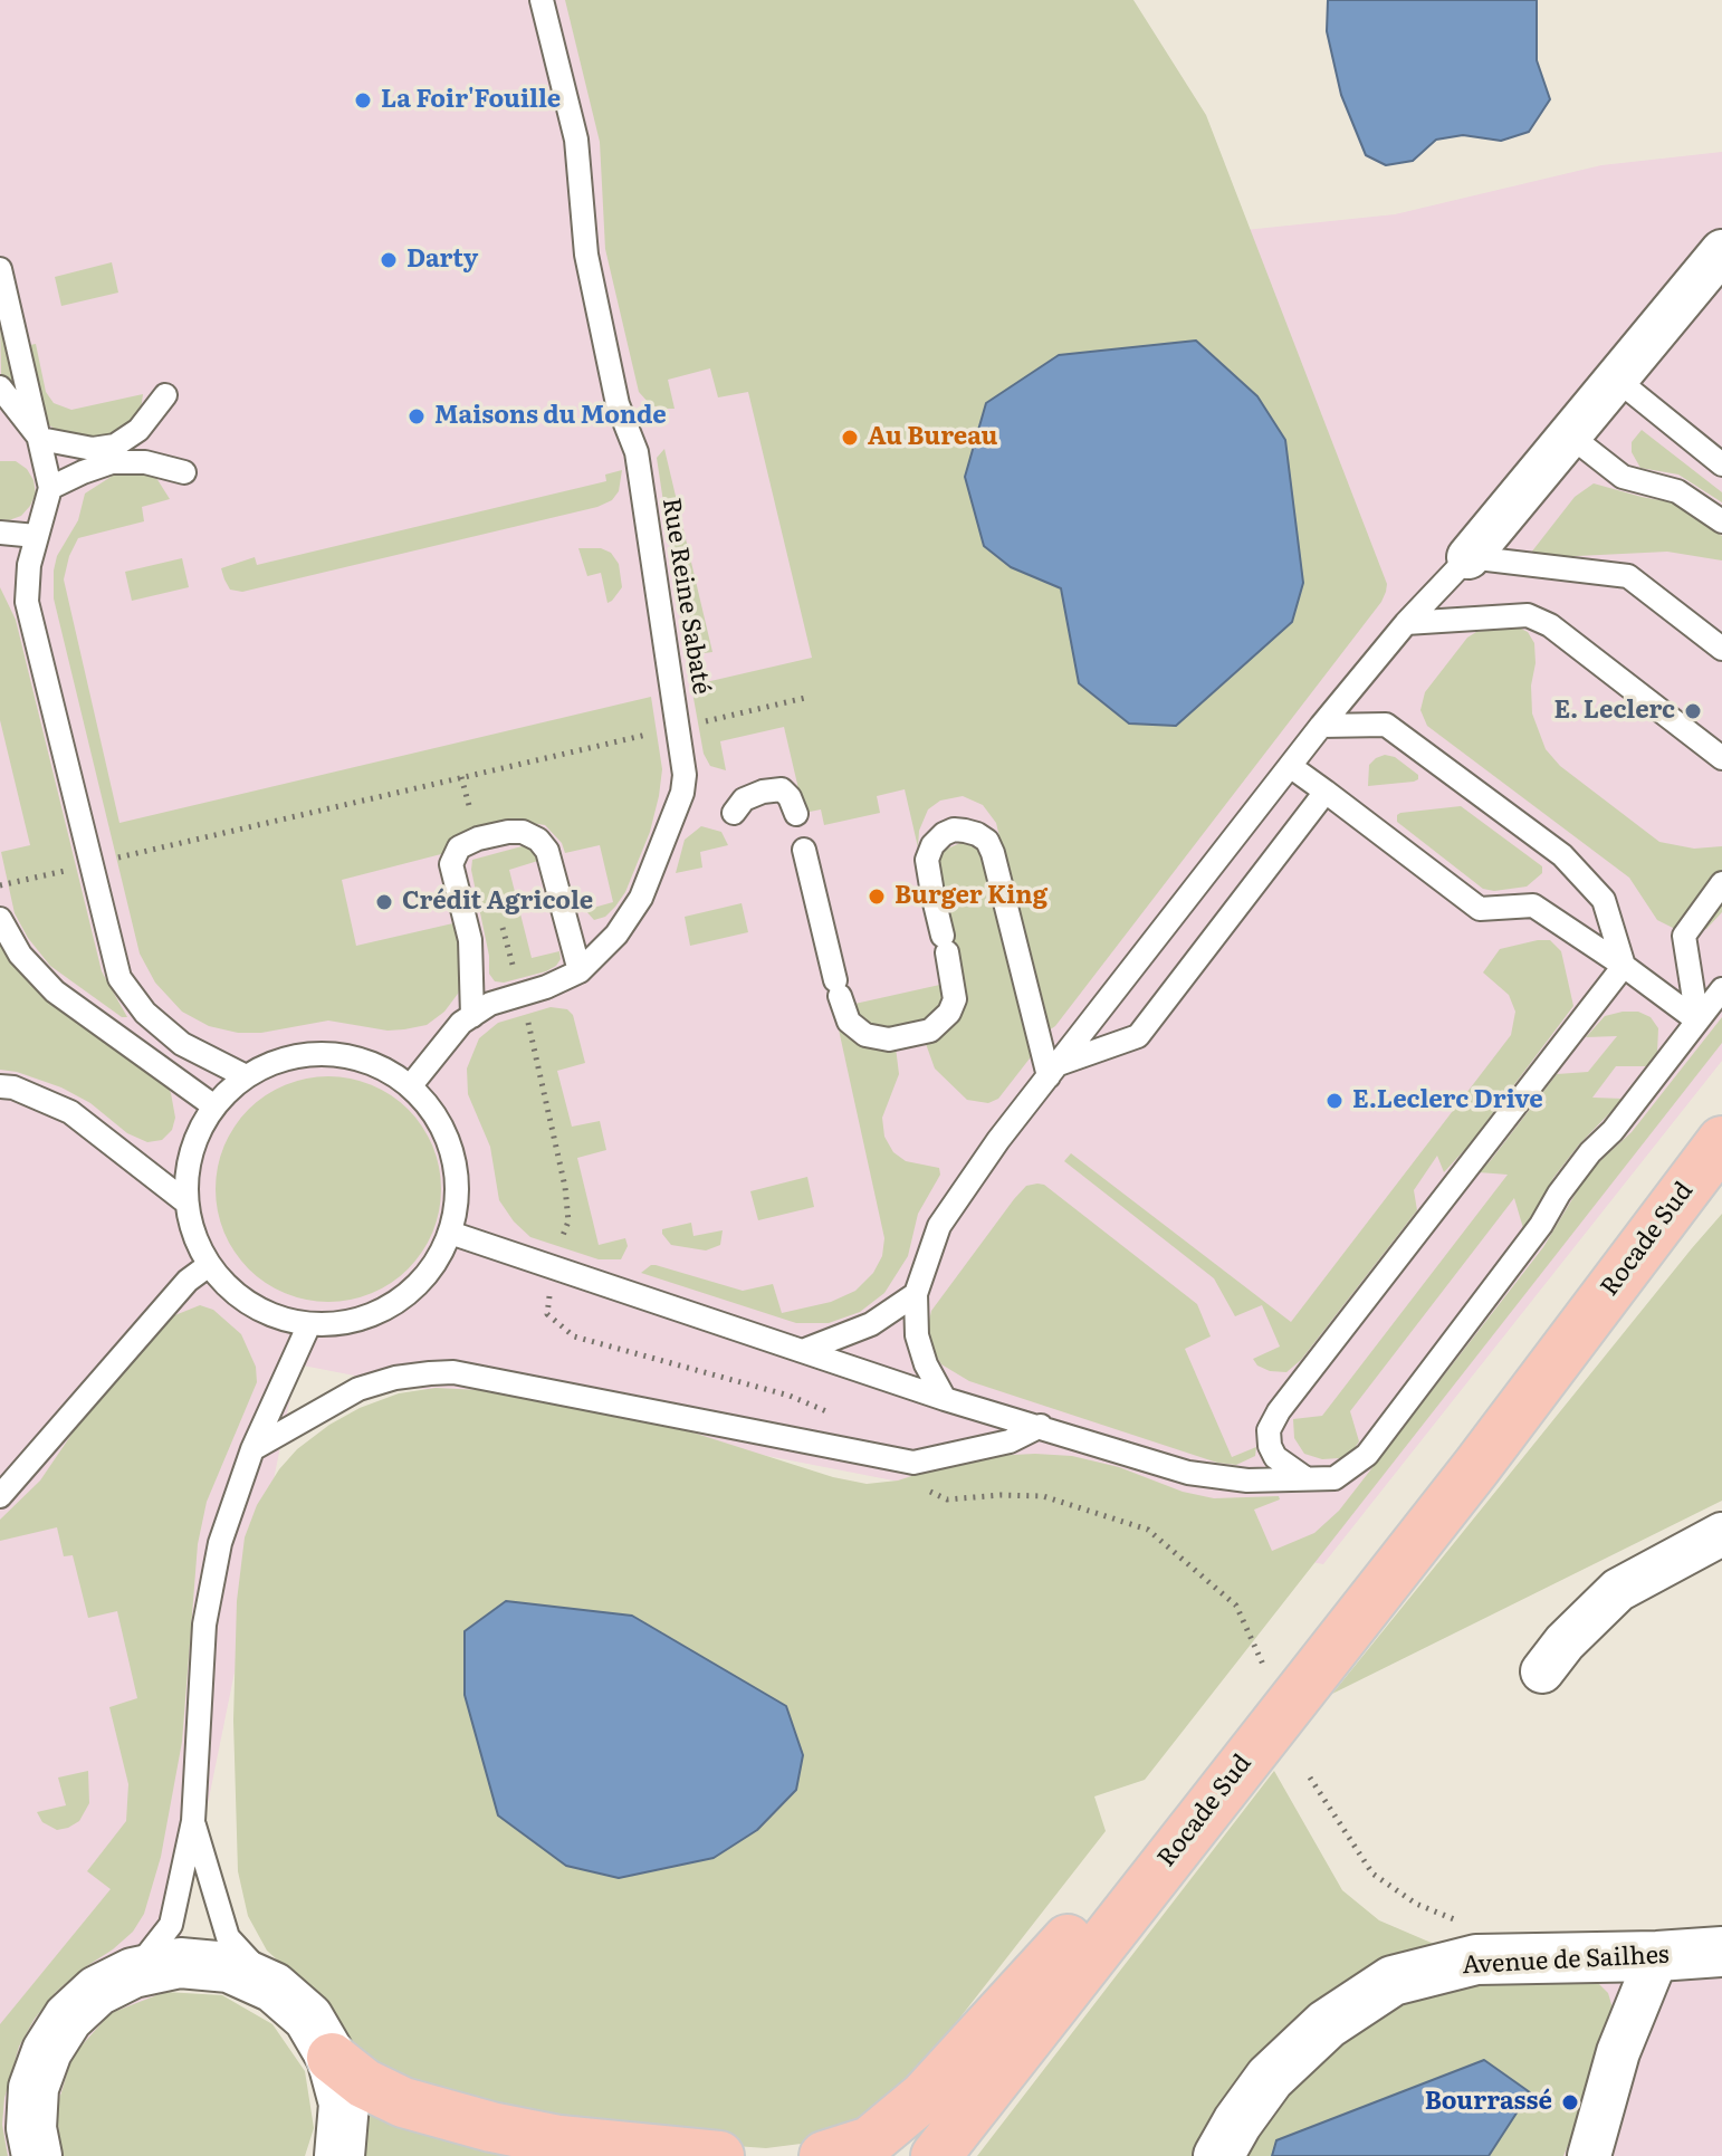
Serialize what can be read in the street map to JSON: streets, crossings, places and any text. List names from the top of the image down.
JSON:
{
  "streets": {
    "main road": ["Rocade Sud"],
    "street": ["Avenue de Sailhes"],
    "lane": ["Rue Reine Sabaté"]
  },
  "places": [
    "La Foir'Fouille",
    "Darty",
    "Maisons du Monde",
    "Au Bureau",
    "E. Leclerc",
    "Burger King",
    "Crédit Agricole",
    "E.Leclerc Drive",
    "Bourrassé"
  ]
}
